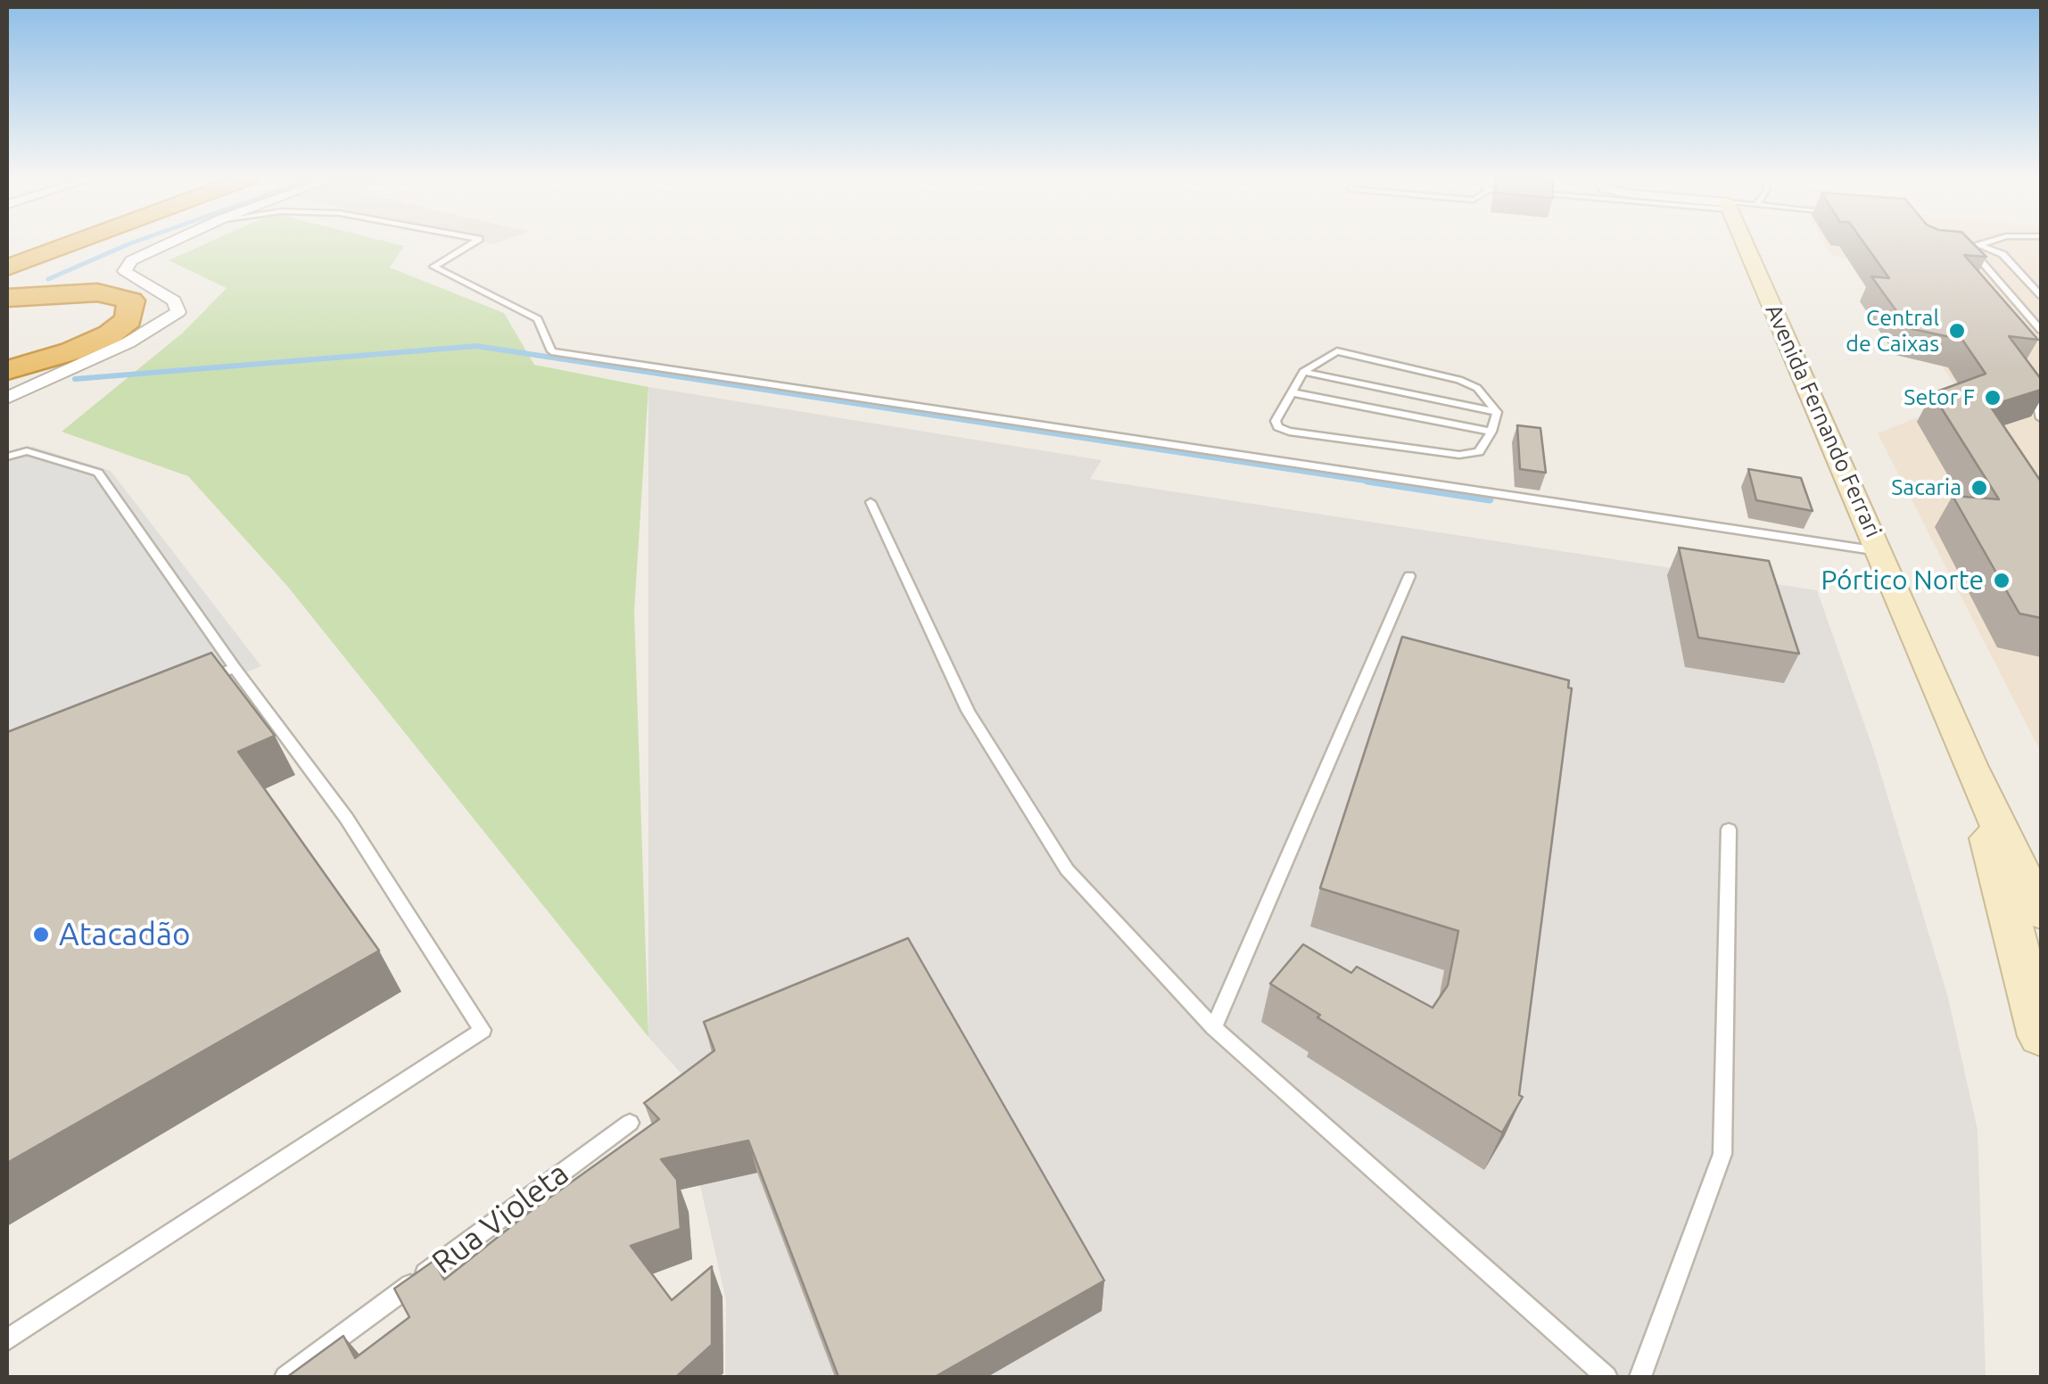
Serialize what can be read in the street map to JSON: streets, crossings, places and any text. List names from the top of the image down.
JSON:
{
  "streets": {
    "street": ["Avenida Fernando Ferrari"],
    "lane": ["Rua Violeta"]
  },
  "places": [
    "Central de Caixas",
    "Setor F",
    "Sacaria",
    "Pórtico Norte",
    "Atacadão"
  ]
}
